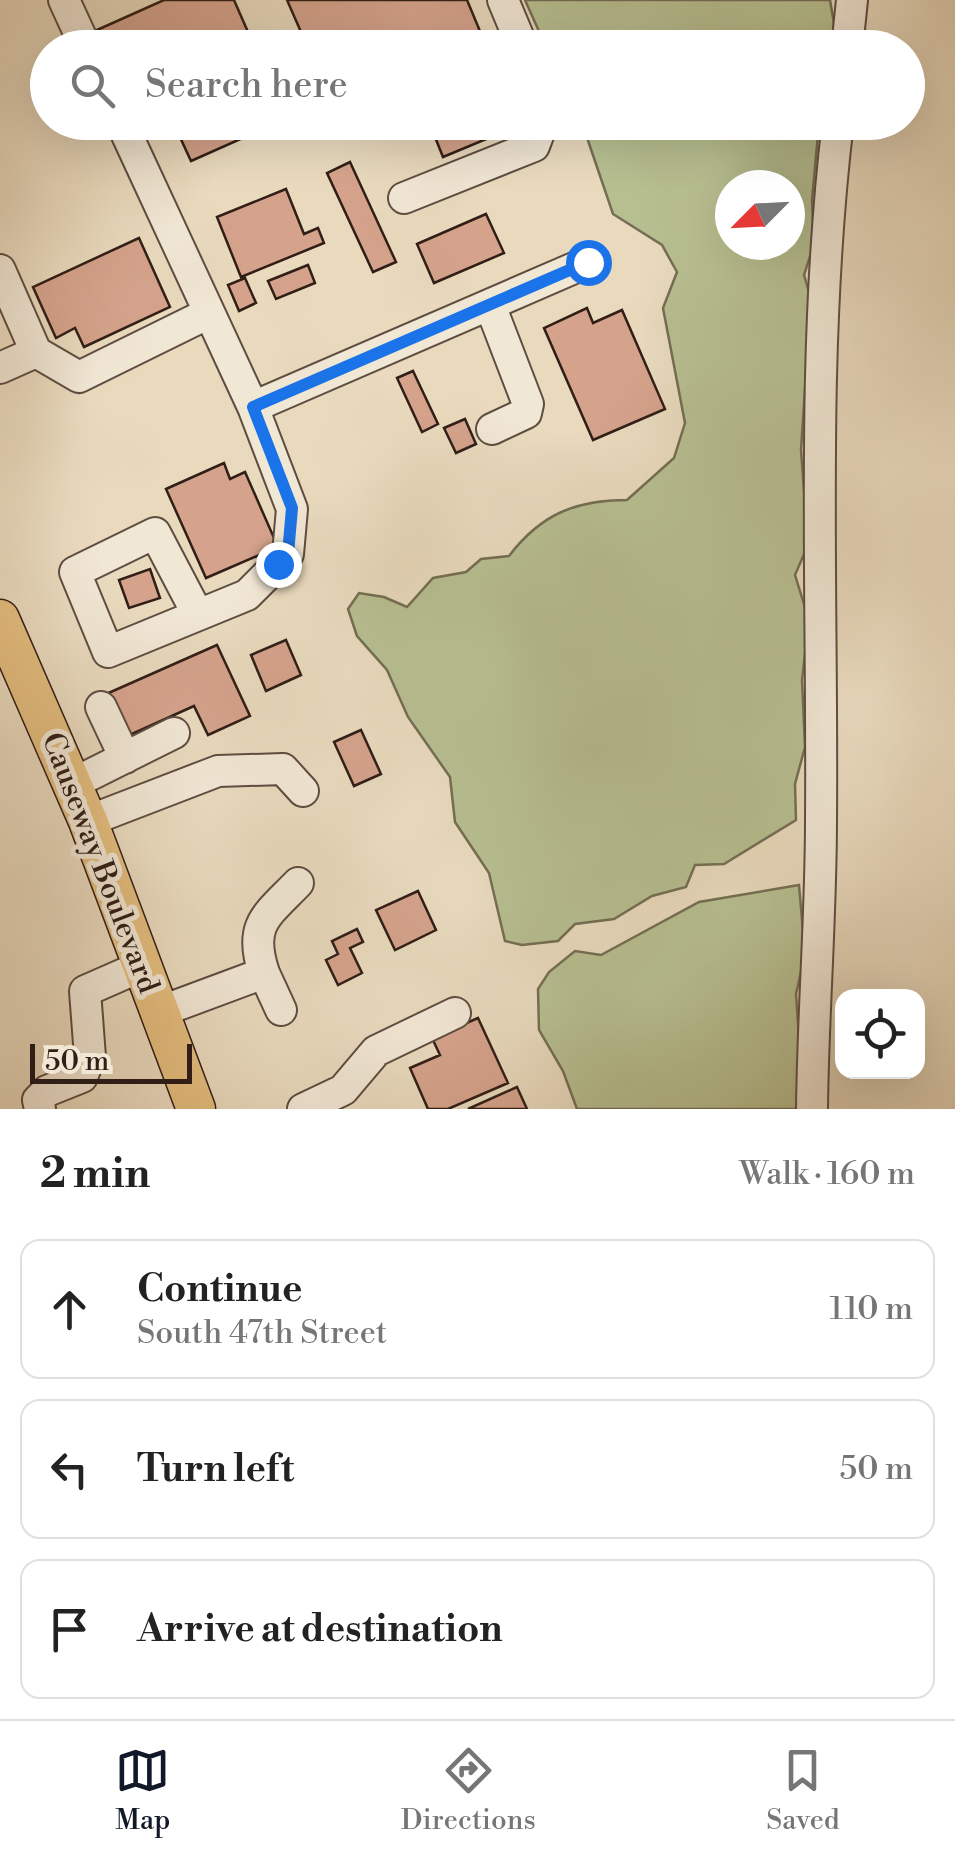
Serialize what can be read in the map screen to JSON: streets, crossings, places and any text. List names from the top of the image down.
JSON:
{
  "streets": {
    "main road": ["Causeway Boulevard"]
  },
  "scale_bar": "50 m",
  "north": "bottom left",
  "page": {
    "search": "Search here",
    "scale": "50 m",
    "heading": ["2 min", "Walk · 160 m"],
    "list": [
      ["Continue", "South 47th Street", "110 m"],
      ["Turn left", "50 m"],
      "Arrive at destination"
    ],
    "nav": ["Map", "Directions", "Saved"]
  }
}
